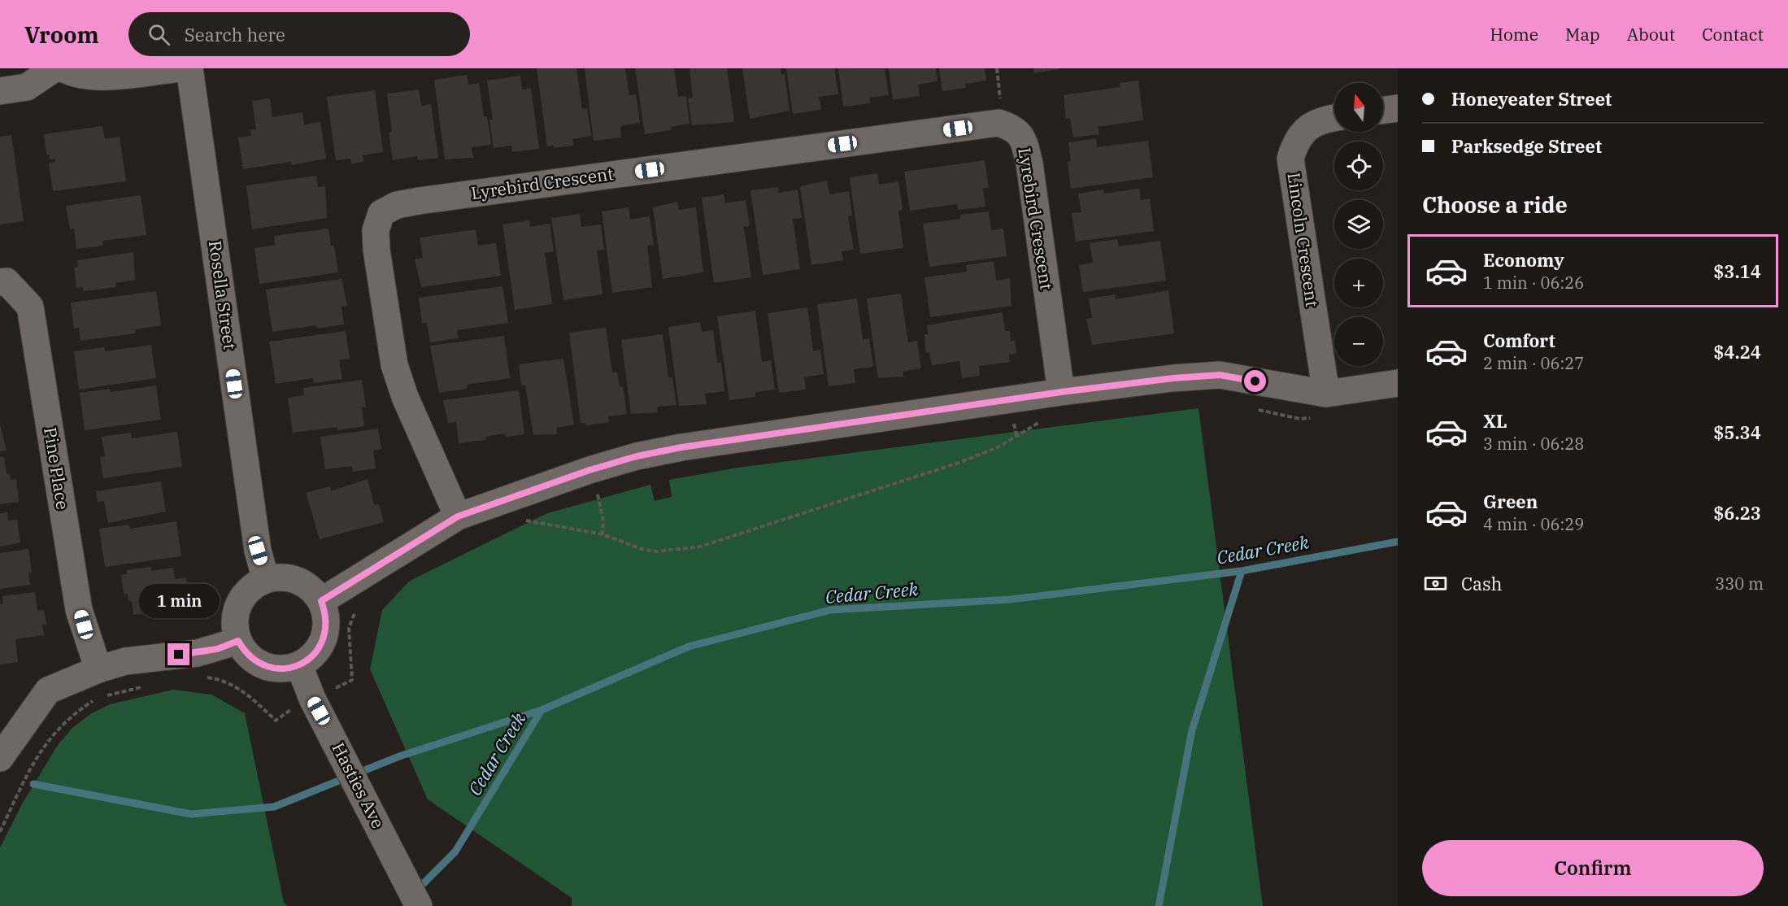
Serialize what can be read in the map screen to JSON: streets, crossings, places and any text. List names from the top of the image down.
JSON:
{
  "streets": {
    "street": [
      "Lyrebird Crescent",
      "Lincoln Crescent",
      "Rosella Street",
      "Pine Place",
      "Hasties Ave"
    ]
  },
  "crossings": [
    ["Rosella Street", "Hasties Ave"]
  ],
  "water": ["Cedar Creek"],
  "north": "top",
  "page": {
    "header": "Vroom",
    "search": "Search here",
    "nav": [
      "Home",
      "Map",
      "About",
      "Contact"
    ],
    "banner": ["Honeyeater Street", "Parksedge Street"],
    "map_buttons": ["+", "−"],
    "heading": "Choose a ride",
    "list": [
      {
        "name": "Economy",
        "note": "1 min · 06:26",
        "value": "$3.14"
      },
      {
        "name": "Comfort",
        "note": "2 min · 06:27",
        "value": "$4.24"
      },
      {
        "name": "XL",
        "note": "3 min · 06:28",
        "value": "$5.34"
      },
      {
        "name": "Green",
        "note": "4 min · 06:29",
        "value": "$6.23"
      }
    ],
    "pay": ["Cash", "330 m"],
    "bubble": "1 min",
    "buttons": "Confirm"
  }
}
